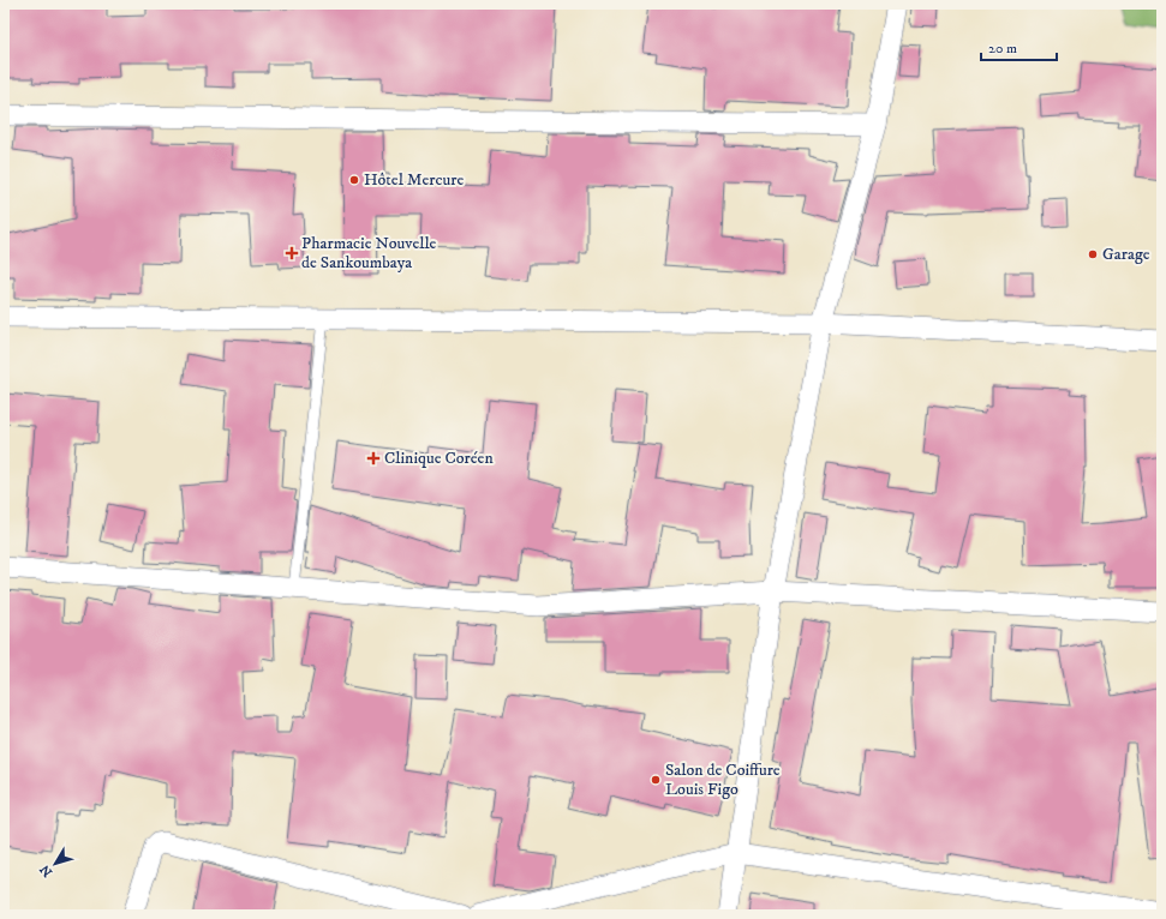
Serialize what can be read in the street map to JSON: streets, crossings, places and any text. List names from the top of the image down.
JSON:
{
  "places": {
    "other": ["Hôtel Mercure", "Garage", "Salon de Coiffure Louis Figo"],
    "health": ["Pharmacie Nouvelle de Sankoumbaya", "Clinique Coréen"]
  },
  "scale_bar": "20 m",
  "north": "bottom left"
}
